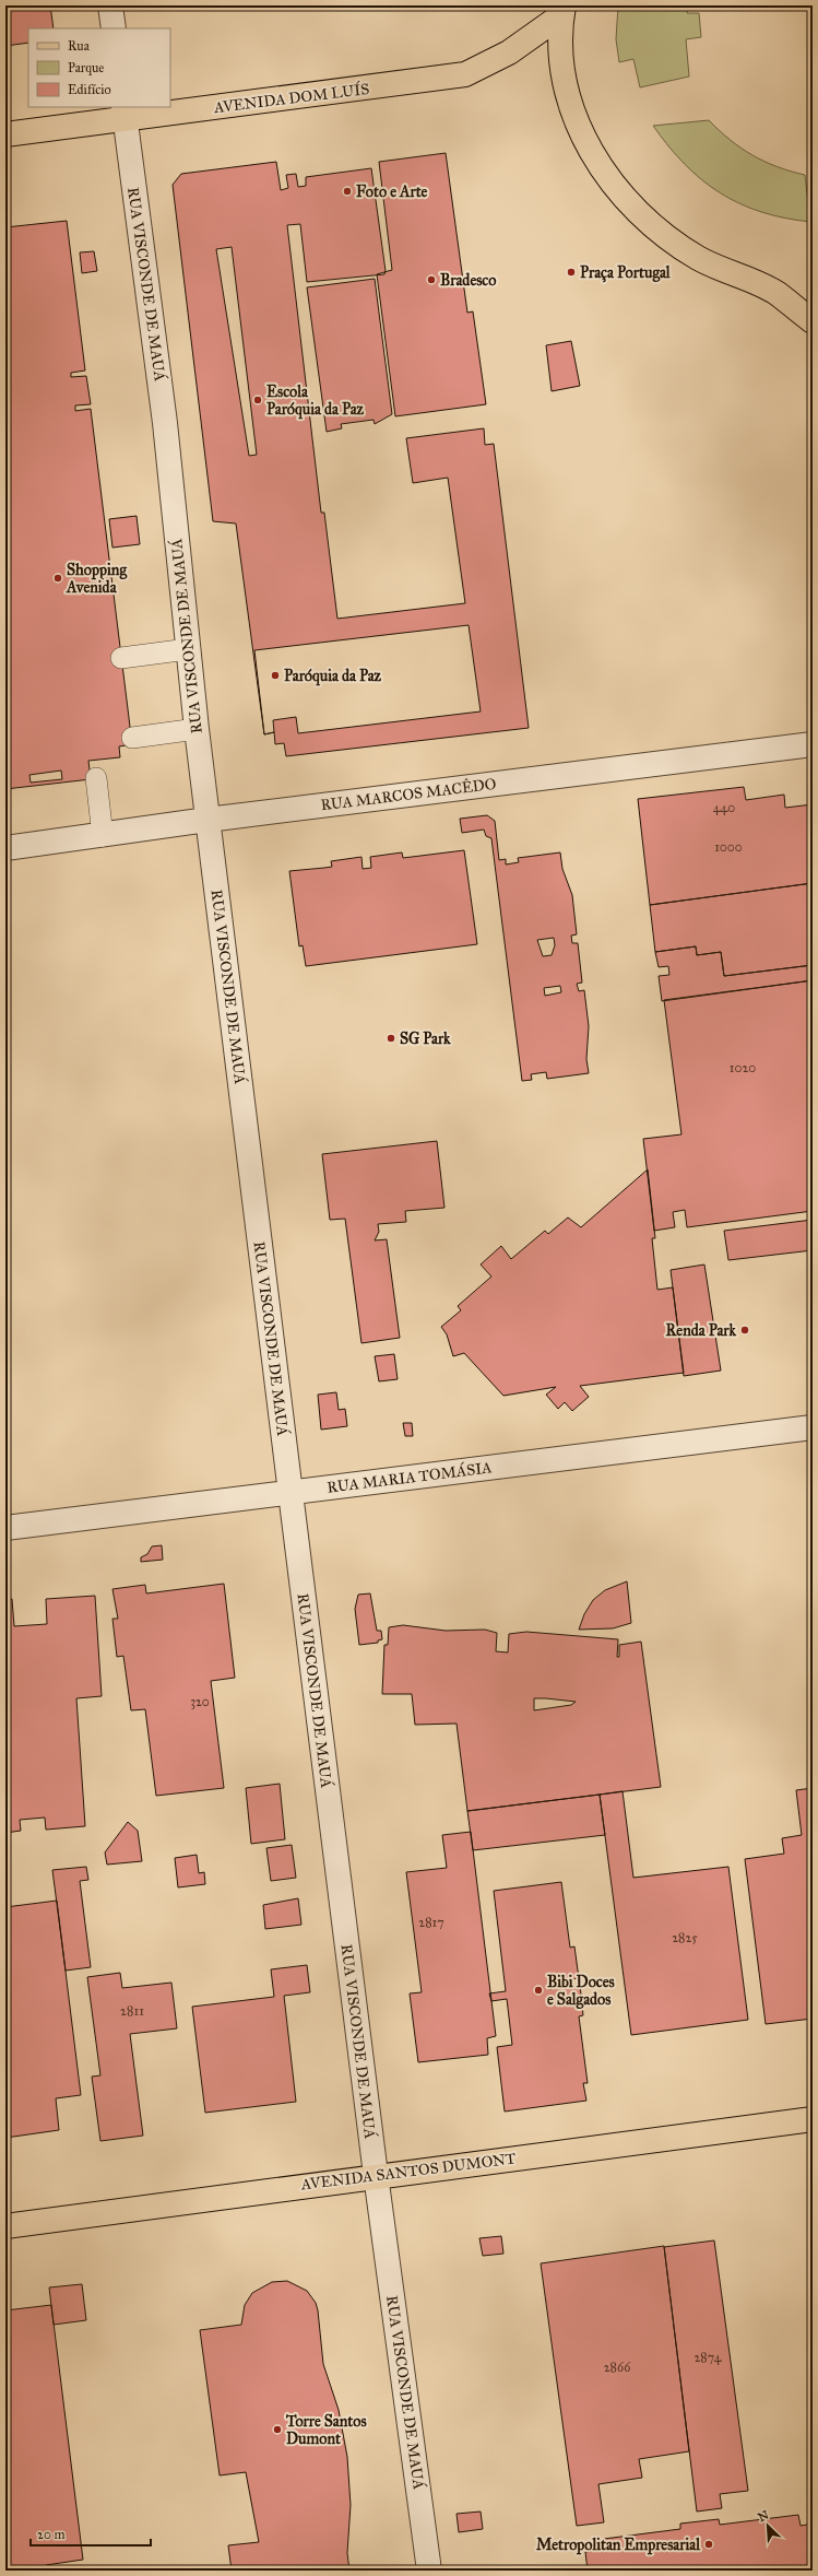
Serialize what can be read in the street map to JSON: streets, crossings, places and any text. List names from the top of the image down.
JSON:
{
  "streets": {
    "main road": ["AVENIDA DOM LUÍS", "AVENIDA SANTOS DUMONT"],
    "street": ["RUA VISCONDE DE MAUÁ", "RUA MARCOS MACÊDO", "RUA MARIA TOMÁSIA"]
  },
  "crossings": [
    ["AVENIDA DOM LUÍS", "RUA VISCONDE DE MAUÁ"],
    ["RUA VISCONDE DE MAUÁ", "RUA MARCOS MACÊDO"],
    ["RUA VISCONDE DE MAUÁ", "RUA MARIA TOMÁSIA"],
    ["RUA VISCONDE DE MAUÁ", "AVENIDA SANTOS DUMONT"]
  ],
  "places": [
    "Foto e Arte",
    "Praça Portugal",
    "Bradesco",
    "Escola Paróquia da Paz",
    "Shopping Avenida",
    "Paróquia da Paz",
    "SG Park",
    "Renda Park",
    "Bibi Doces e Salgados",
    "Torre Santos Dumont",
    "Metropolitan Empresarial"
  ],
  "house_numbers": [
    "440",
    "1000",
    "1020",
    "320",
    "2817",
    "2825",
    "2811",
    "2874",
    "2866"
  ],
  "legend": ["Rua", "Parque", "Edifício"],
  "scale_bar": "20 m",
  "north": "top left"
}
